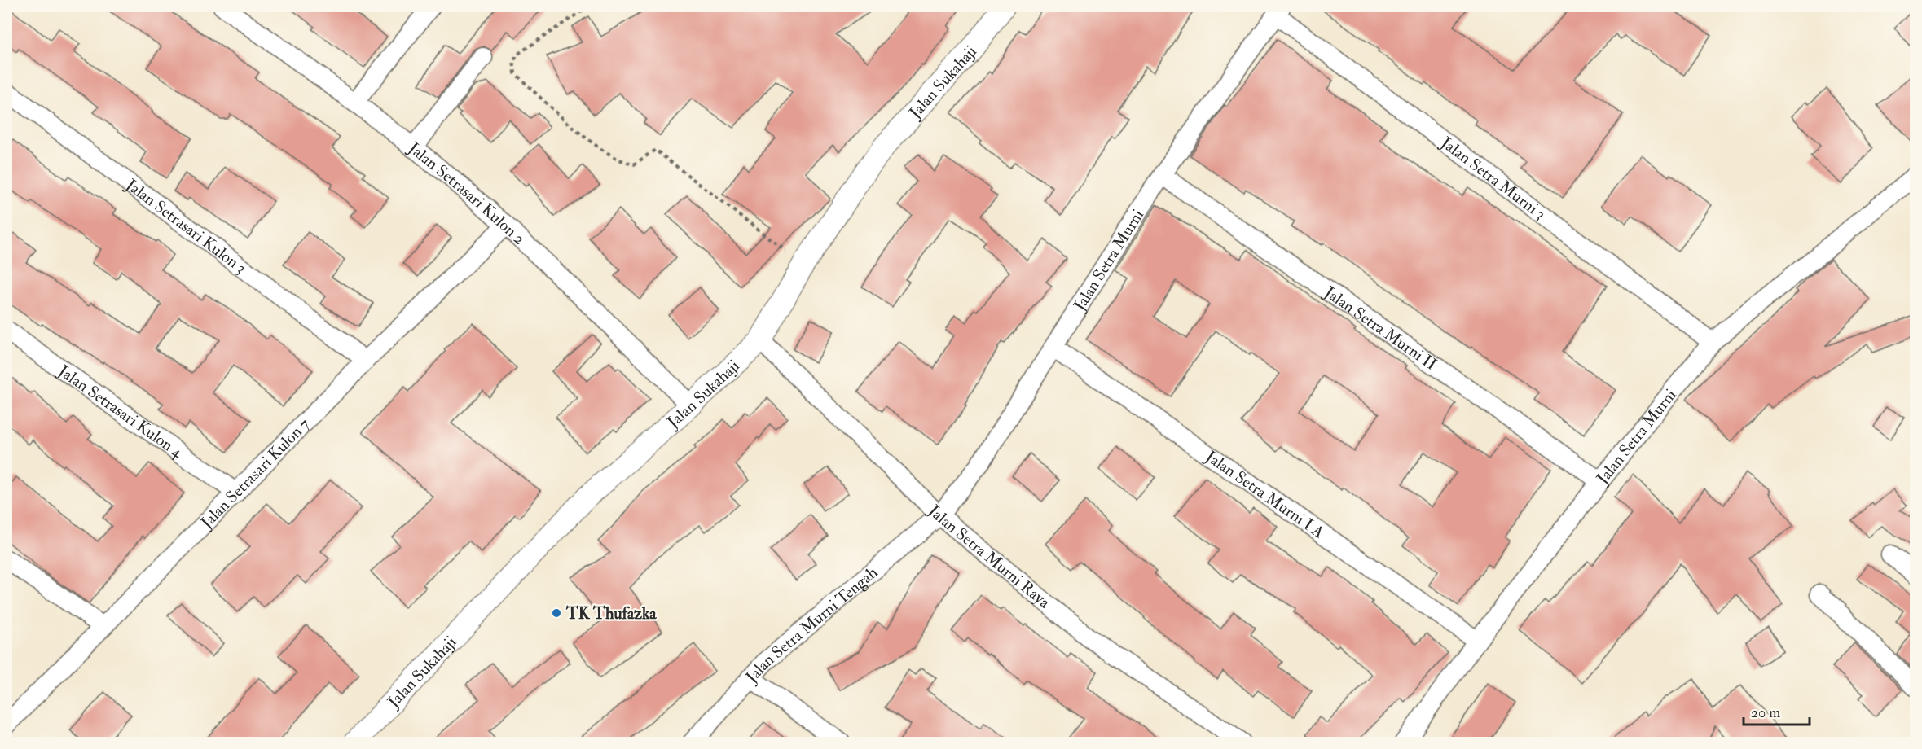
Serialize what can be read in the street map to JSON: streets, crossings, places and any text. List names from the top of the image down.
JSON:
{
  "streets": {
    "street": [
      "Jalan Sukahaji",
      "Jalan Setra Murni 3",
      "Jalan Setrasari Kulon 2",
      "Jalan Setrasari Kulon 3",
      "Jalan Setra Murni",
      "Jalan Setra Murni II",
      "Jalan Setrasari Kulon 4",
      "Jalan Setrasari Kulon 7",
      "Jalan Setra Murni I A",
      "Jalan Setra Murni Raya",
      "Jalan Setra Murni Tengah"
    ]
  },
  "crossings": [
    ["Jalan Sukahaji", "Jalan Setrasari Kulon 2"],
    ["Jalan Sukahaji", "Jalan Setra Murni Raya"],
    ["Jalan Setra Murni 3", "Jalan Setra Murni"],
    ["Jalan Setrasari Kulon 2", "Jalan Setrasari Kulon 7"],
    ["Jalan Setrasari Kulon 3", "Jalan Setrasari Kulon 7"],
    ["Jalan Setra Murni", "Jalan Setra Murni II"],
    ["Jalan Setra Murni", "Jalan Setra Murni I A"],
    ["Jalan Setra Murni", "Jalan Setra Murni Raya"],
    ["Jalan Setra Murni", "Jalan Setra Murni Tengah"],
    ["Jalan Setrasari Kulon 4", "Jalan Setrasari Kulon 7"],
    ["Jalan Setra Murni Raya", "Jalan Setra Murni Tengah"]
  ],
  "places": ["TK Thufazka"],
  "scale_bar": "20 m"
}
